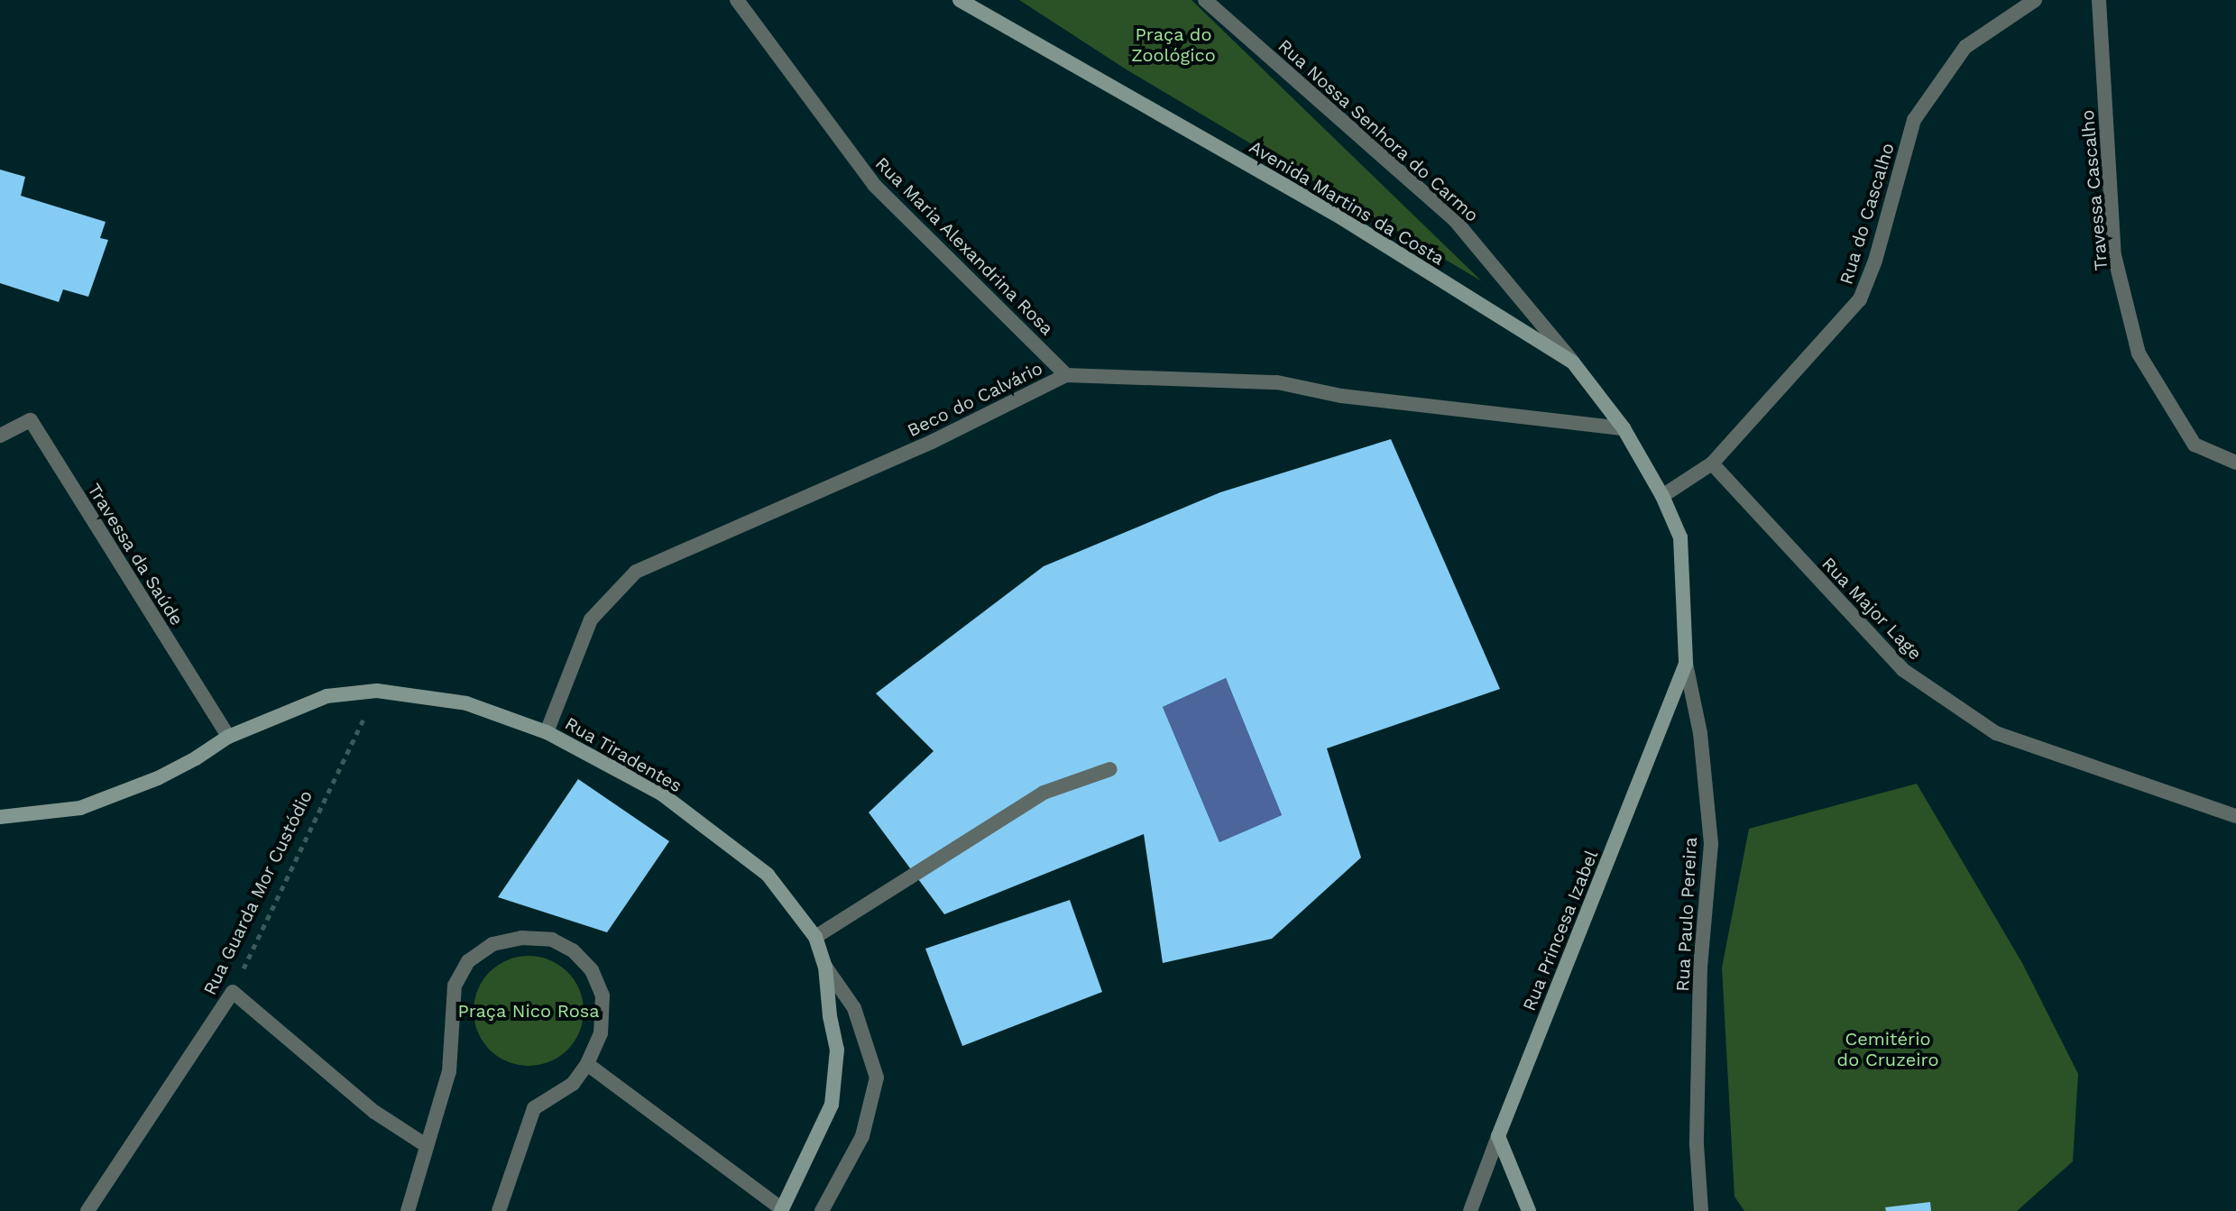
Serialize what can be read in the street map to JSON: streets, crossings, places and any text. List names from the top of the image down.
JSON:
{
  "streets": {
    "street": [
      "Rua Nossa Senhora do Carmo",
      "Travessa Cascalho",
      "Avenida Martins da Costa",
      "Rua do Cascalho",
      "Rua Maria Alexandrina Rosa",
      "Beco do Calvário",
      "Travessa da Saúde",
      "Rua Major Lage",
      "Rua Tiradentes",
      "Rua Guarda Mor Custódio",
      "Rua Paulo Pereira",
      "Rua Princesa Izabel"
    ]
  },
  "crossings": [
    ["Rua Nossa Senhora do Carmo", "Avenida Martins da Costa"],
    ["Avenida Martins da Costa", "Rua do Cascalho"],
    ["Avenida Martins da Costa", "Beco do Calvário"],
    ["Avenida Martins da Costa", "Rua Paulo Pereira"],
    ["Rua do Cascalho", "Rua Major Lage"],
    ["Rua do Cascalho", "Rua Paulo Pereira"],
    ["Rua Maria Alexandrina Rosa", "Beco do Calvário"],
    ["Beco do Calvário", "Rua Tiradentes"],
    ["Travessa da Saúde", "Rua Tiradentes"],
    ["Rua Tiradentes", "Rua Guarda Mor Custódio"],
    ["Rua Paulo Pereira", "Rua Princesa Izabel"]
  ],
  "parks": ["Praça do Zoológico", "Praça Nico Rosa", "Cemitério do Cruzeiro"]
}
